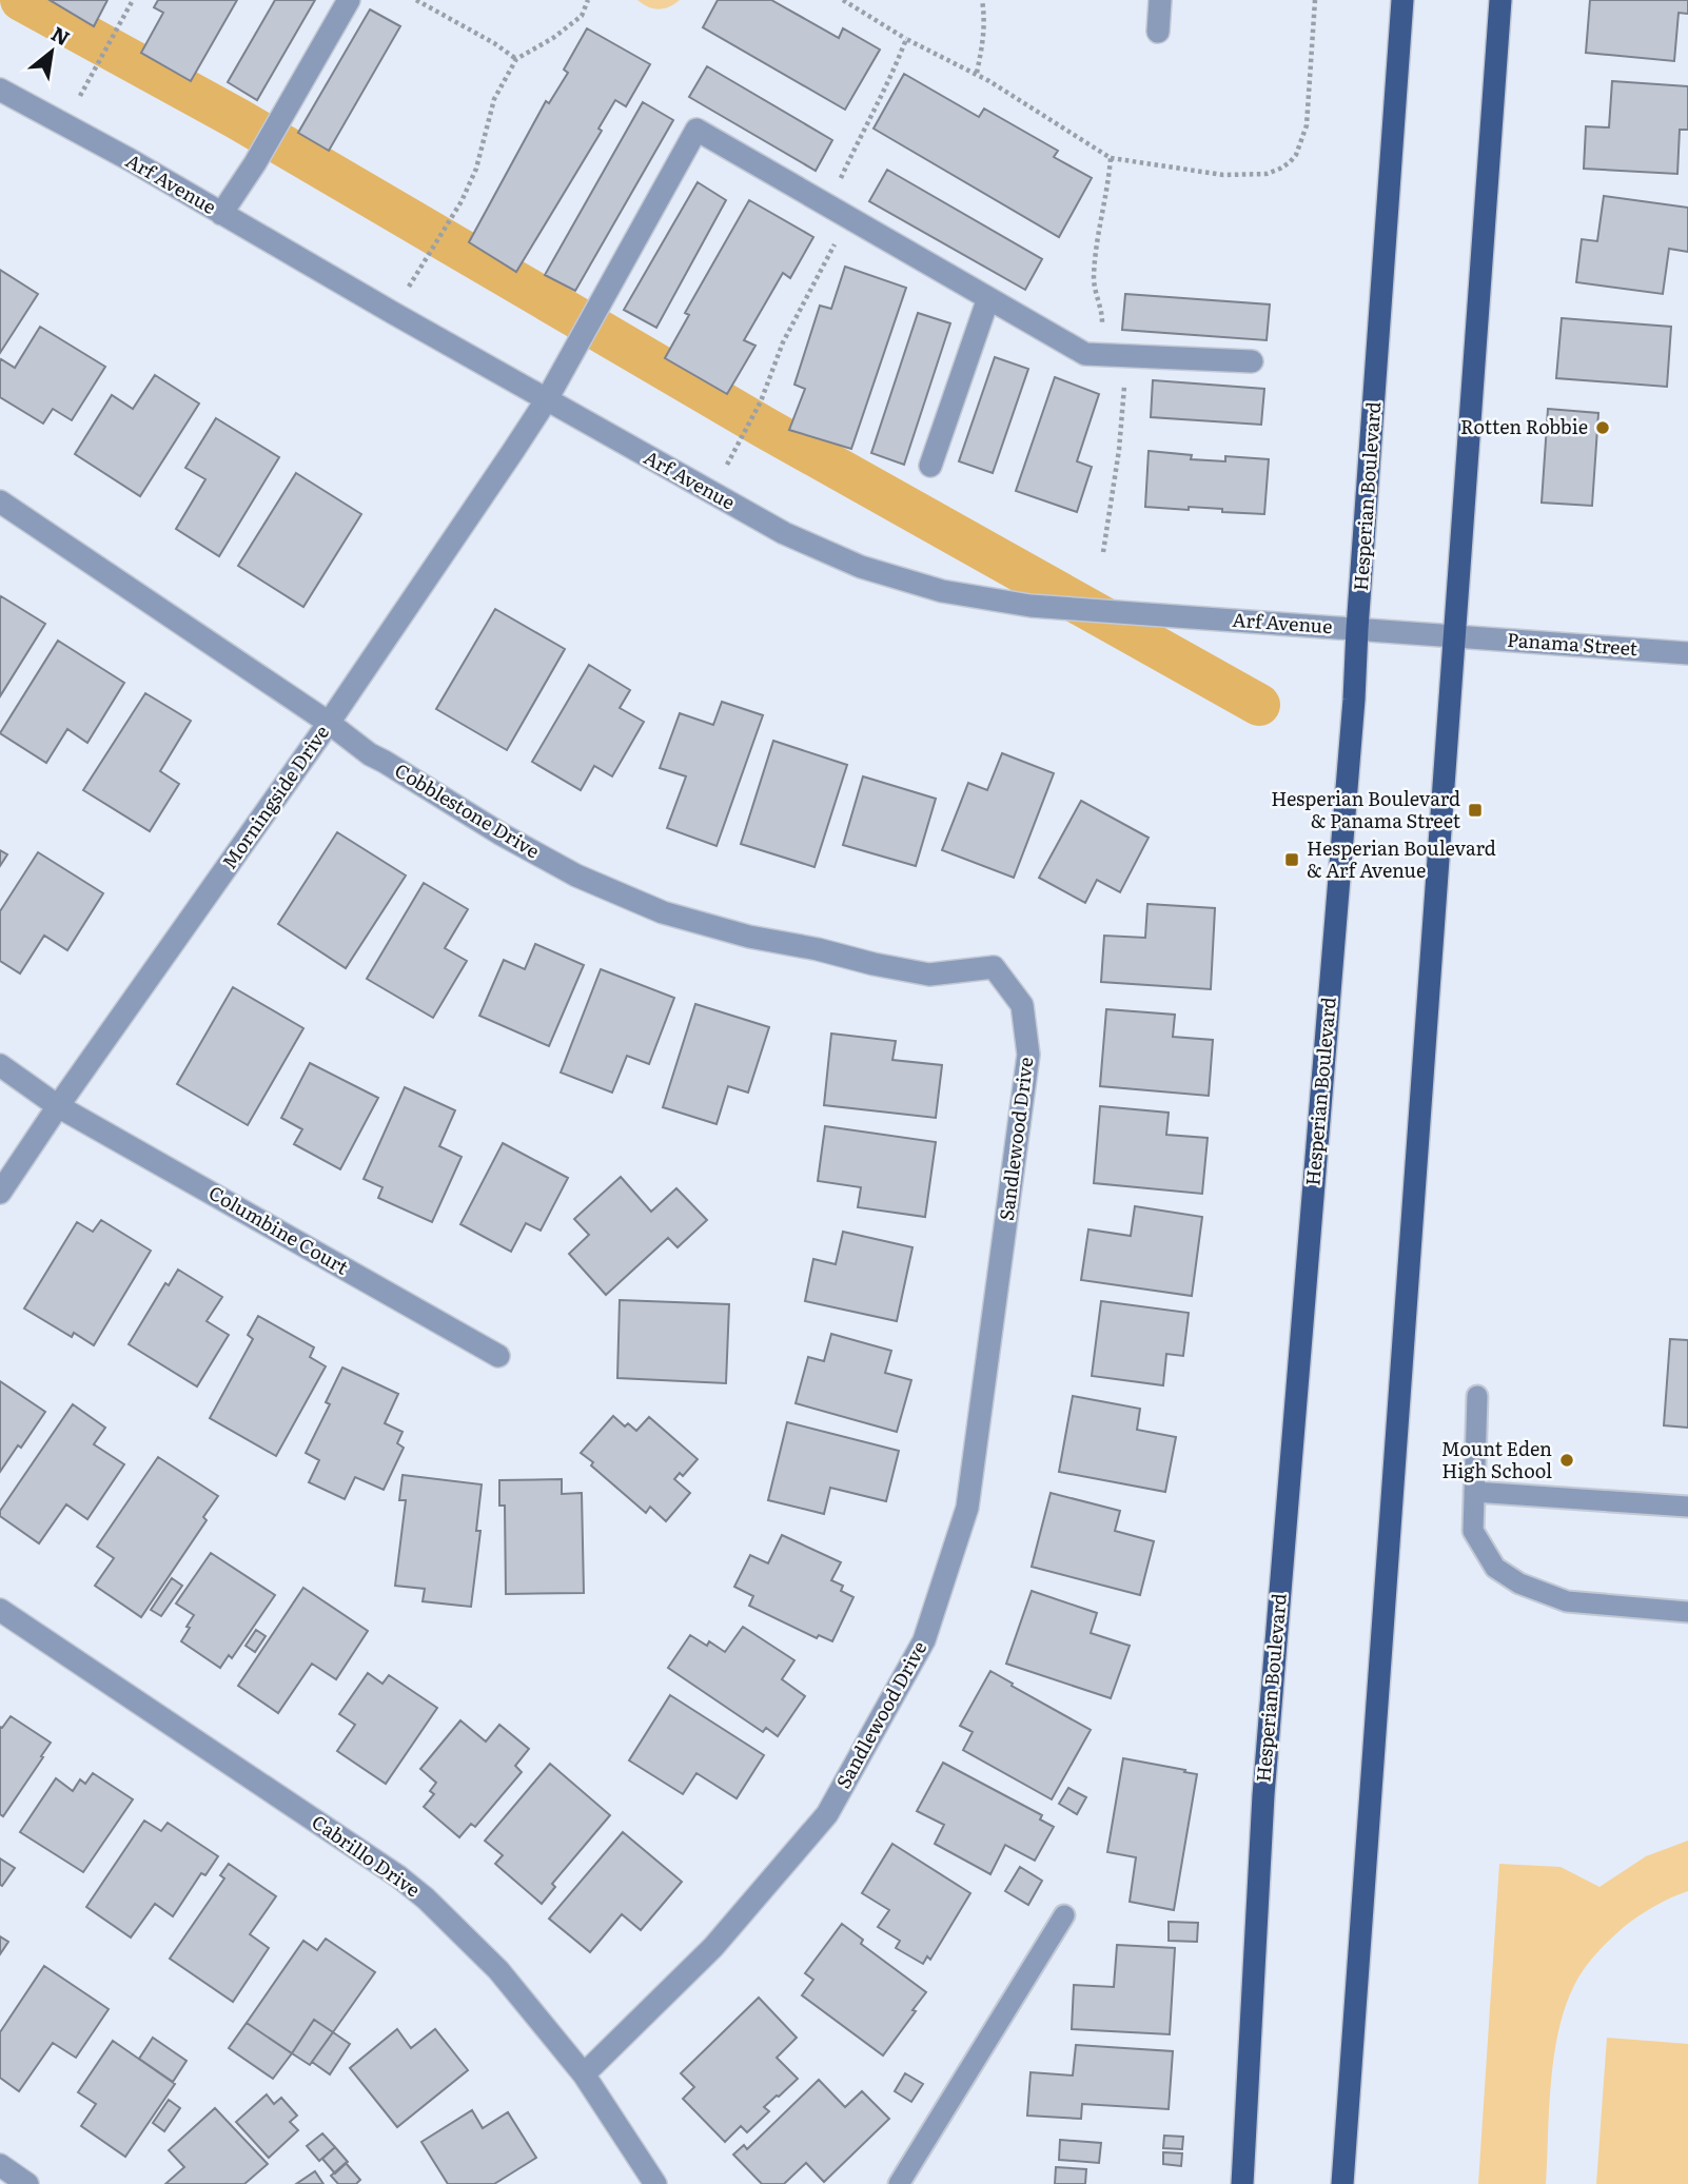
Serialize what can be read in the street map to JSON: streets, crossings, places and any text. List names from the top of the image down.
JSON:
{
  "streets": {
    "main road": ["Hesperian Boulevard"],
    "street": [
      "Arf Avenue",
      "Panama Street",
      "Morningside Drive",
      "Cobblestone Drive",
      "Sandlewood Drive",
      "Columbine Court",
      "Cabrillo Drive"
    ]
  },
  "crossings": [
    ["Arf Avenue", "Hesperian Boulevard"],
    ["Arf Avenue", "Panama Street"],
    ["Arf Avenue", "Morningside Drive"],
    ["Morningside Drive", "Cobblestone Drive"],
    ["Morningside Drive", "Columbine Court"],
    ["Cobblestone Drive", "Sandlewood Drive"],
    ["Sandlewood Drive", "Cabrillo Drive"]
  ],
  "places": {
    "other": ["Rotten Robbie", "Mount Eden High School"],
    "transit": ["Hesperian Boulevard & Panama Street", "Hesperian Boulevard & Arf Avenue"]
  },
  "north": "top right"
}
